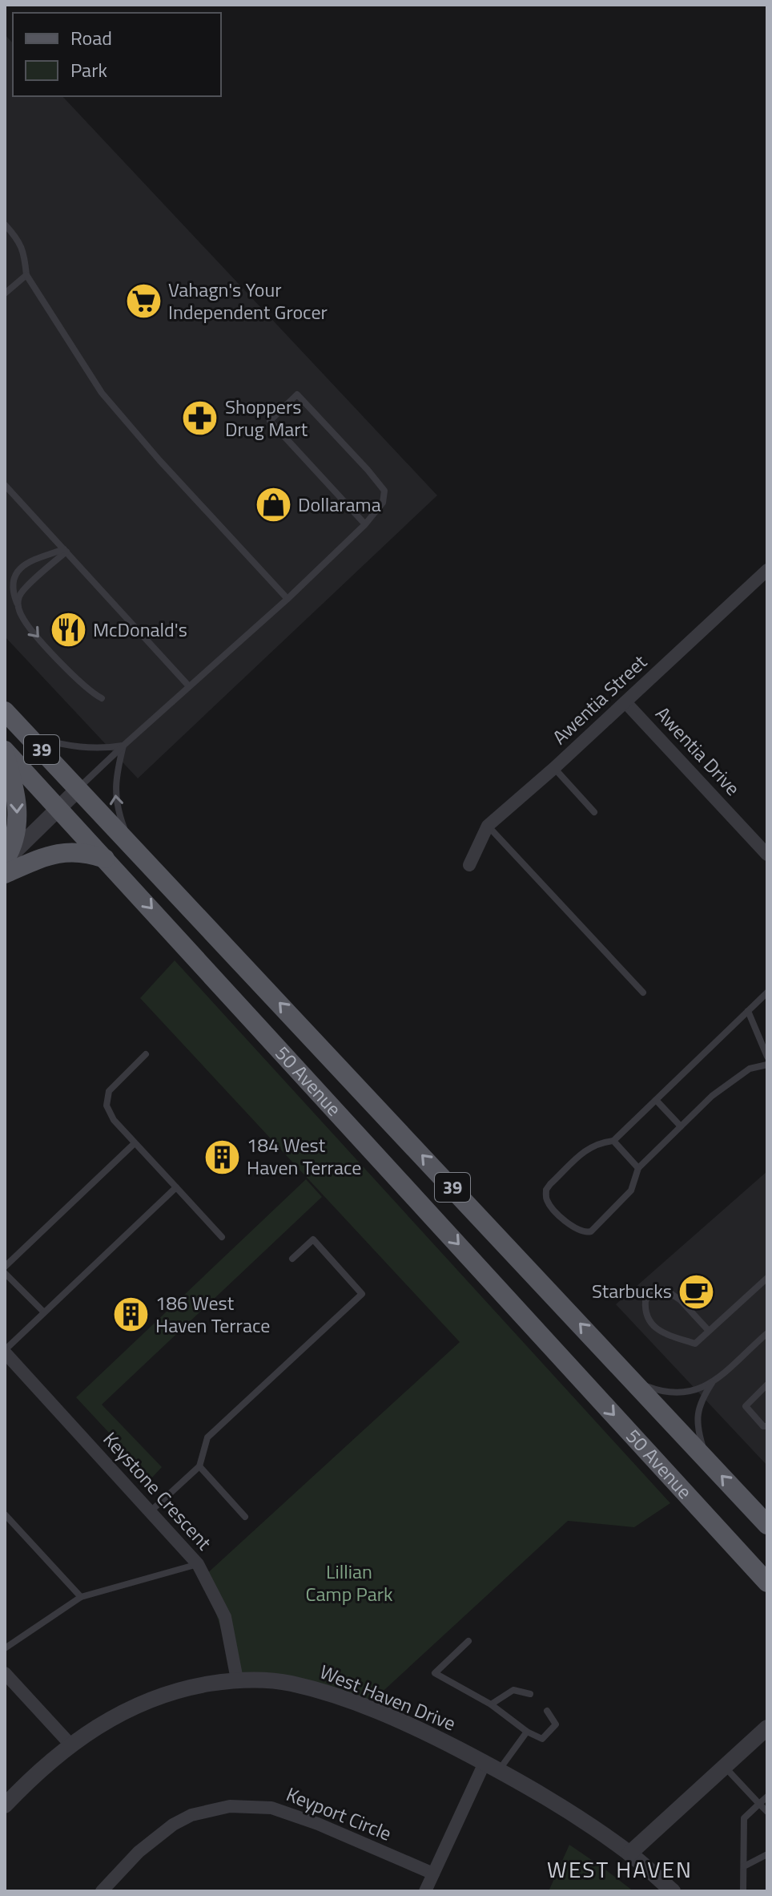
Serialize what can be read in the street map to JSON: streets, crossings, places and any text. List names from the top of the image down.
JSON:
{
  "streets": {
    "main road": ["39", "50 Avenue"],
    "street": [
      "Awentia Street",
      "Awentia Drive",
      "Keystone Crescent",
      "West Haven Drive",
      "Keyport Circle"
    ]
  },
  "crossings": [
    ["Awentia Street", "Awentia Drive"],
    ["Keystone Crescent", "West Haven Drive"]
  ],
  "districts": ["WEST HAVEN"],
  "parks": ["Lillian Camp Park"],
  "places": {
    "supermarket": ["Vahagn's Your Independent Grocer"],
    "pharmacy": ["Shoppers Drug Mart"],
    "shop": ["Dollarama"],
    "restaurant": ["McDonald's"],
    "building": ["184 West Haven Terrace", "186 West Haven Terrace"],
    "cafe": ["Starbucks"]
  },
  "legend": ["Road", "Park"]
}
